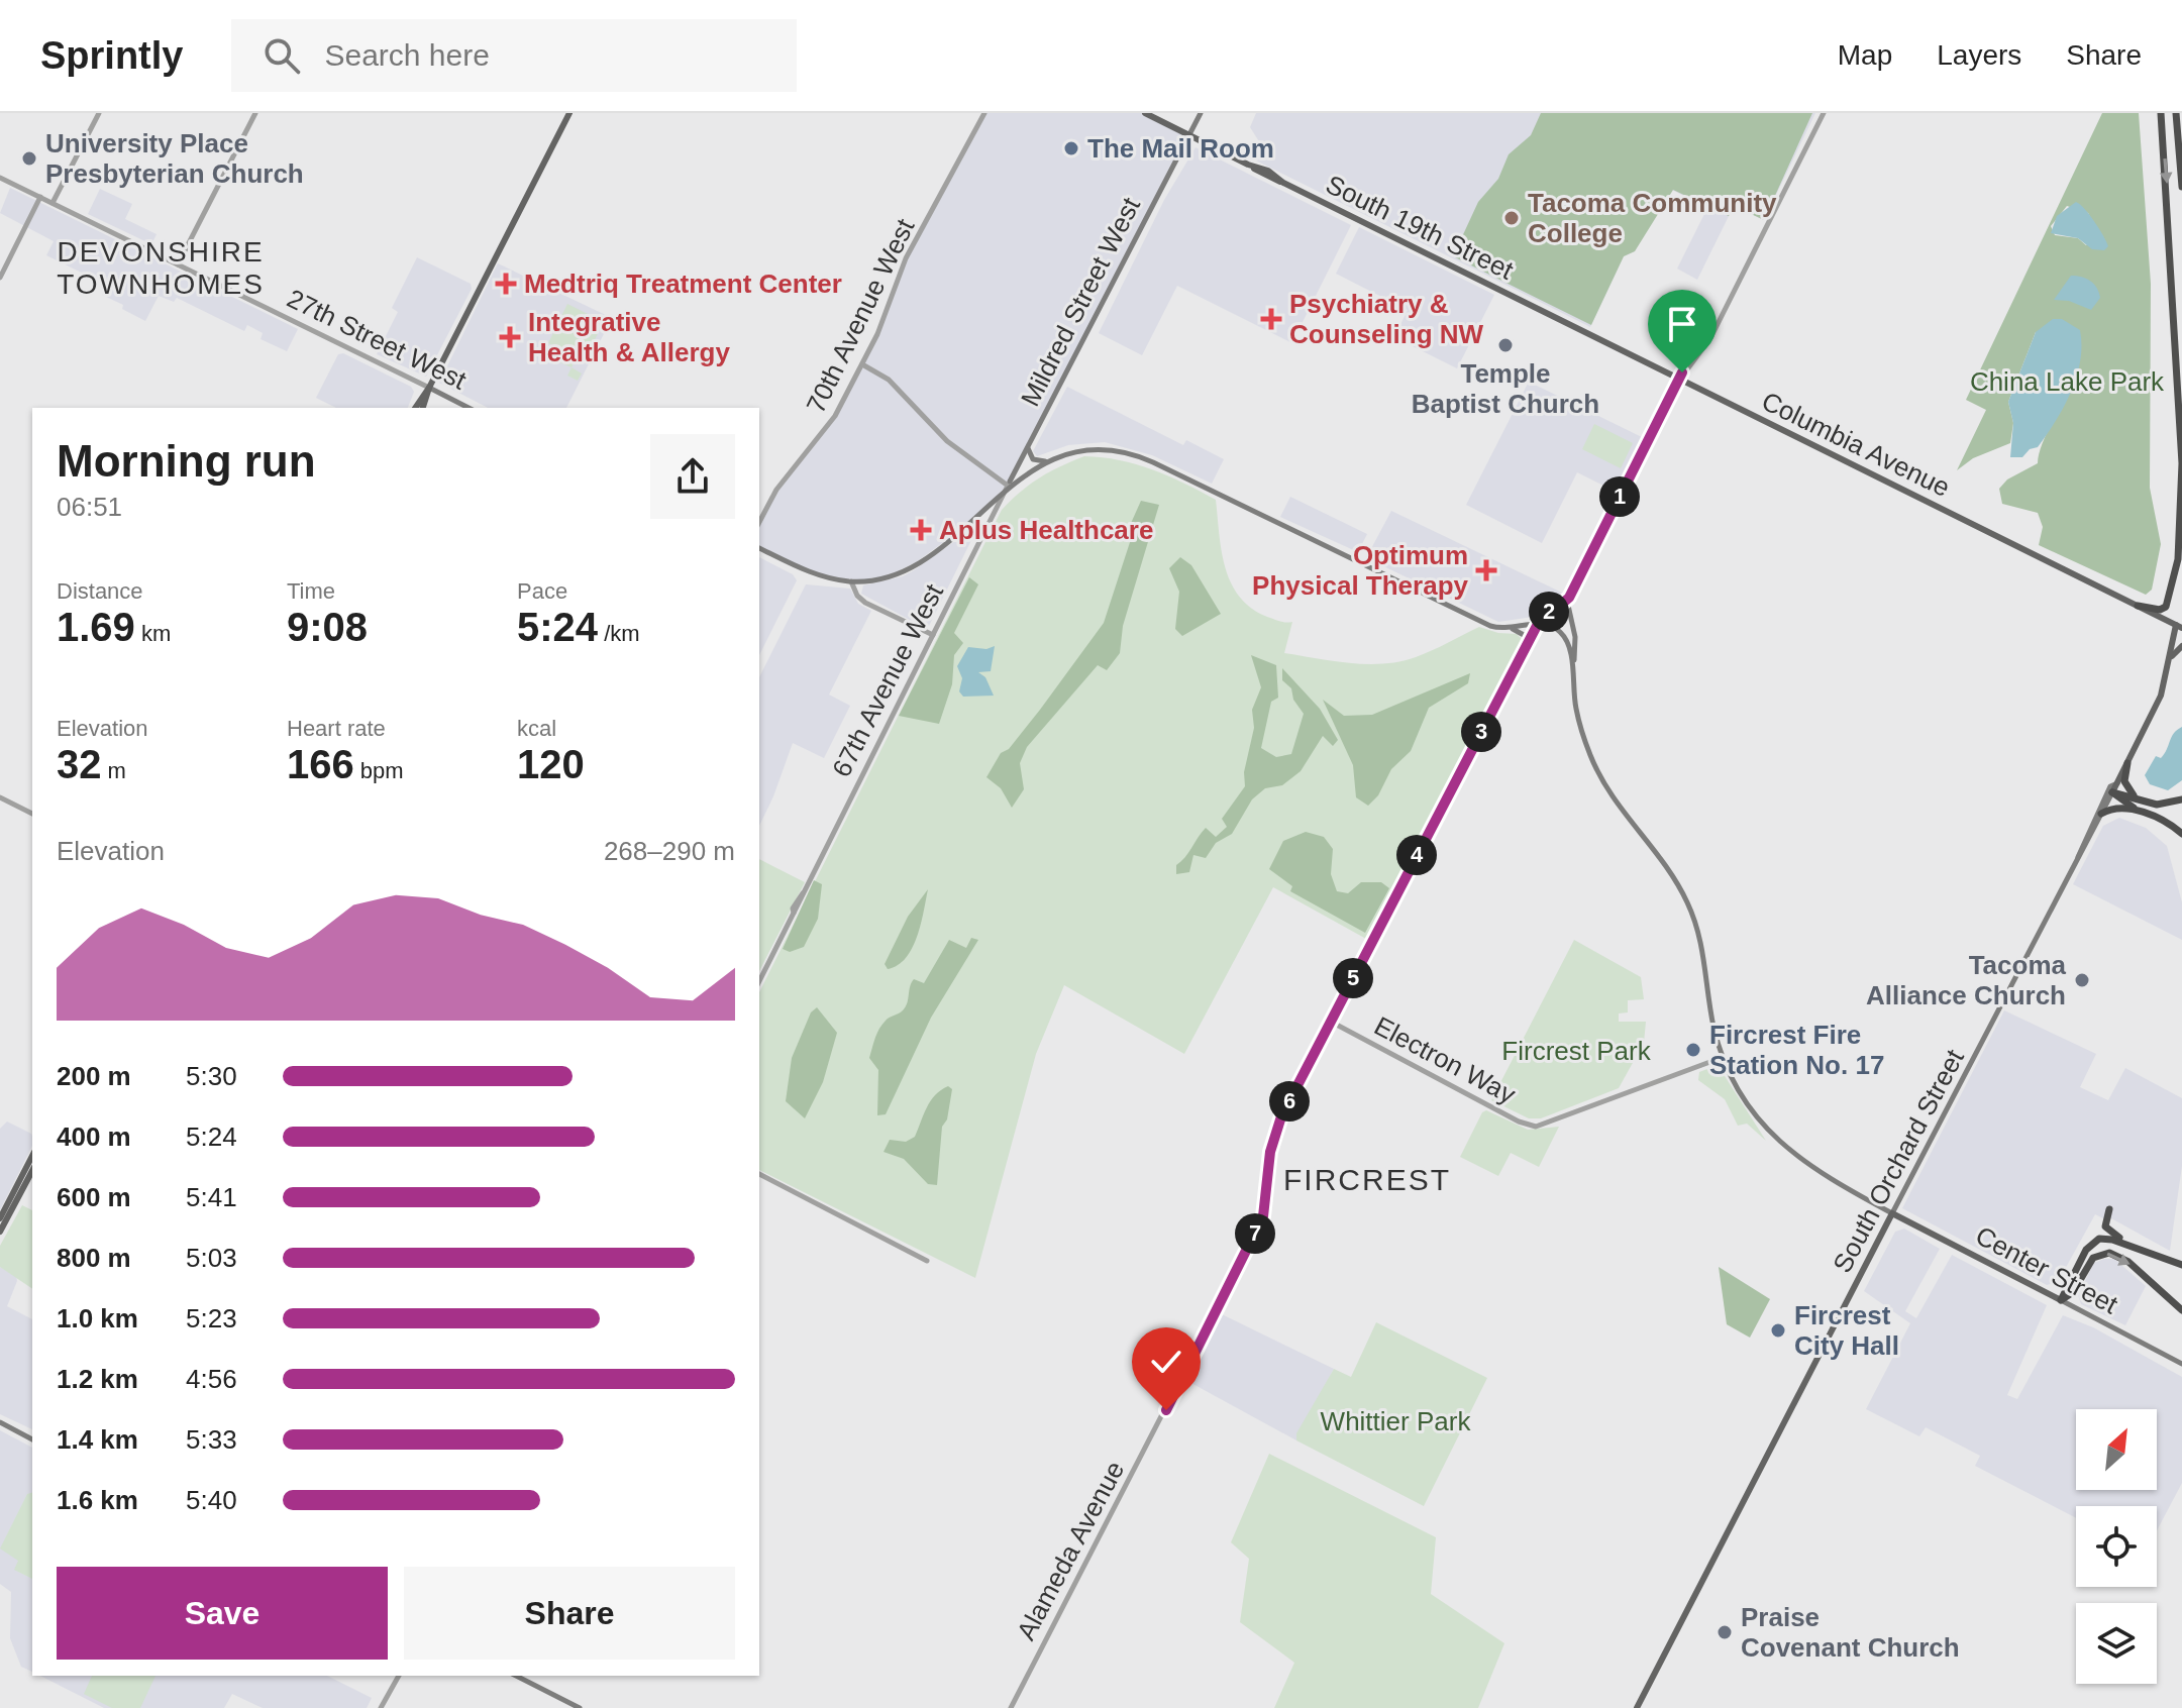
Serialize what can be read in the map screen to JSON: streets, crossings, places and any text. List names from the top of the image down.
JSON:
{
  "streets": {
    "main road": [
      "South 19th Street",
      "Mildred Street West",
      "27th Street West",
      "Columbia Avenue",
      "South Orchard Street",
      "Center Street"
    ],
    "street": [
      "70th Avenue West",
      "67th Avenue West",
      "Electron Way",
      "Alameda Avenue"
    ]
  },
  "crossings": [
    ["South 19th Street", "Mildred Street West"],
    ["South 19th Street", "Columbia Avenue"],
    ["South 19th Street", "Alameda Avenue"],
    ["Mildred Street West", "67th Avenue West"],
    ["Columbia Avenue", "Alameda Avenue"],
    ["Electron Way", "Alameda Avenue"],
    ["South Orchard Street", "Center Street"]
  ],
  "districts": ["DEVONSHIRE TOWNHOMES", "FIRCREST"],
  "parks": ["China Lake Park", "Fircrest Park", "Whittier Park"],
  "places": {
    "other": [
      "The Mail Room",
      "University Place Presbyterian Church",
      "Tacoma Community College",
      "Temple Baptist Church",
      "Tacoma Alliance Church",
      "Fircrest Fire Station No. 17",
      "Fircrest City Hall",
      "Praise Covenant Church"
    ],
    "health": [
      "Medtriq Treatment Center",
      "Psychiatry & Counseling NW",
      "Integrative Health & Allergy",
      "Aplus Healthcare",
      "Optimum Physical Therapy"
    ]
  },
  "north": "top right",
  "page": {
    "header": "Sprintly",
    "search": "Search here",
    "nav": ["Map", "Layers", "Share"],
    "heading": ["Morning run", "06:51"],
    "pins": [
      "1",
      "2",
      "3",
      "4",
      "5",
      "6",
      "7"
    ],
    "stats": [
      ["Distance", "1.69 km"],
      ["Time", "9:08"],
      ["Pace", "5:24 /km"],
      ["Elevation", "32 m"],
      ["Heart rate", "166 bpm"],
      ["kcal", "120"]
    ],
    "chart": ["Elevation", "268–290 m"],
    "list": [
      {
        "name": "200 m",
        "note": "5:30"
      },
      {
        "name": "400 m",
        "note": "5:24"
      },
      {
        "name": "600 m",
        "note": "5:41"
      },
      {
        "name": "800 m",
        "note": "5:03"
      },
      {
        "name": "1.0 km",
        "note": "5:23"
      },
      {
        "name": "1.2 km",
        "note": "4:56"
      },
      {
        "name": "1.4 km",
        "note": "5:33"
      },
      {
        "name": "1.6 km",
        "note": "5:40"
      }
    ],
    "buttons": ["Save", "Share"]
  }
}
